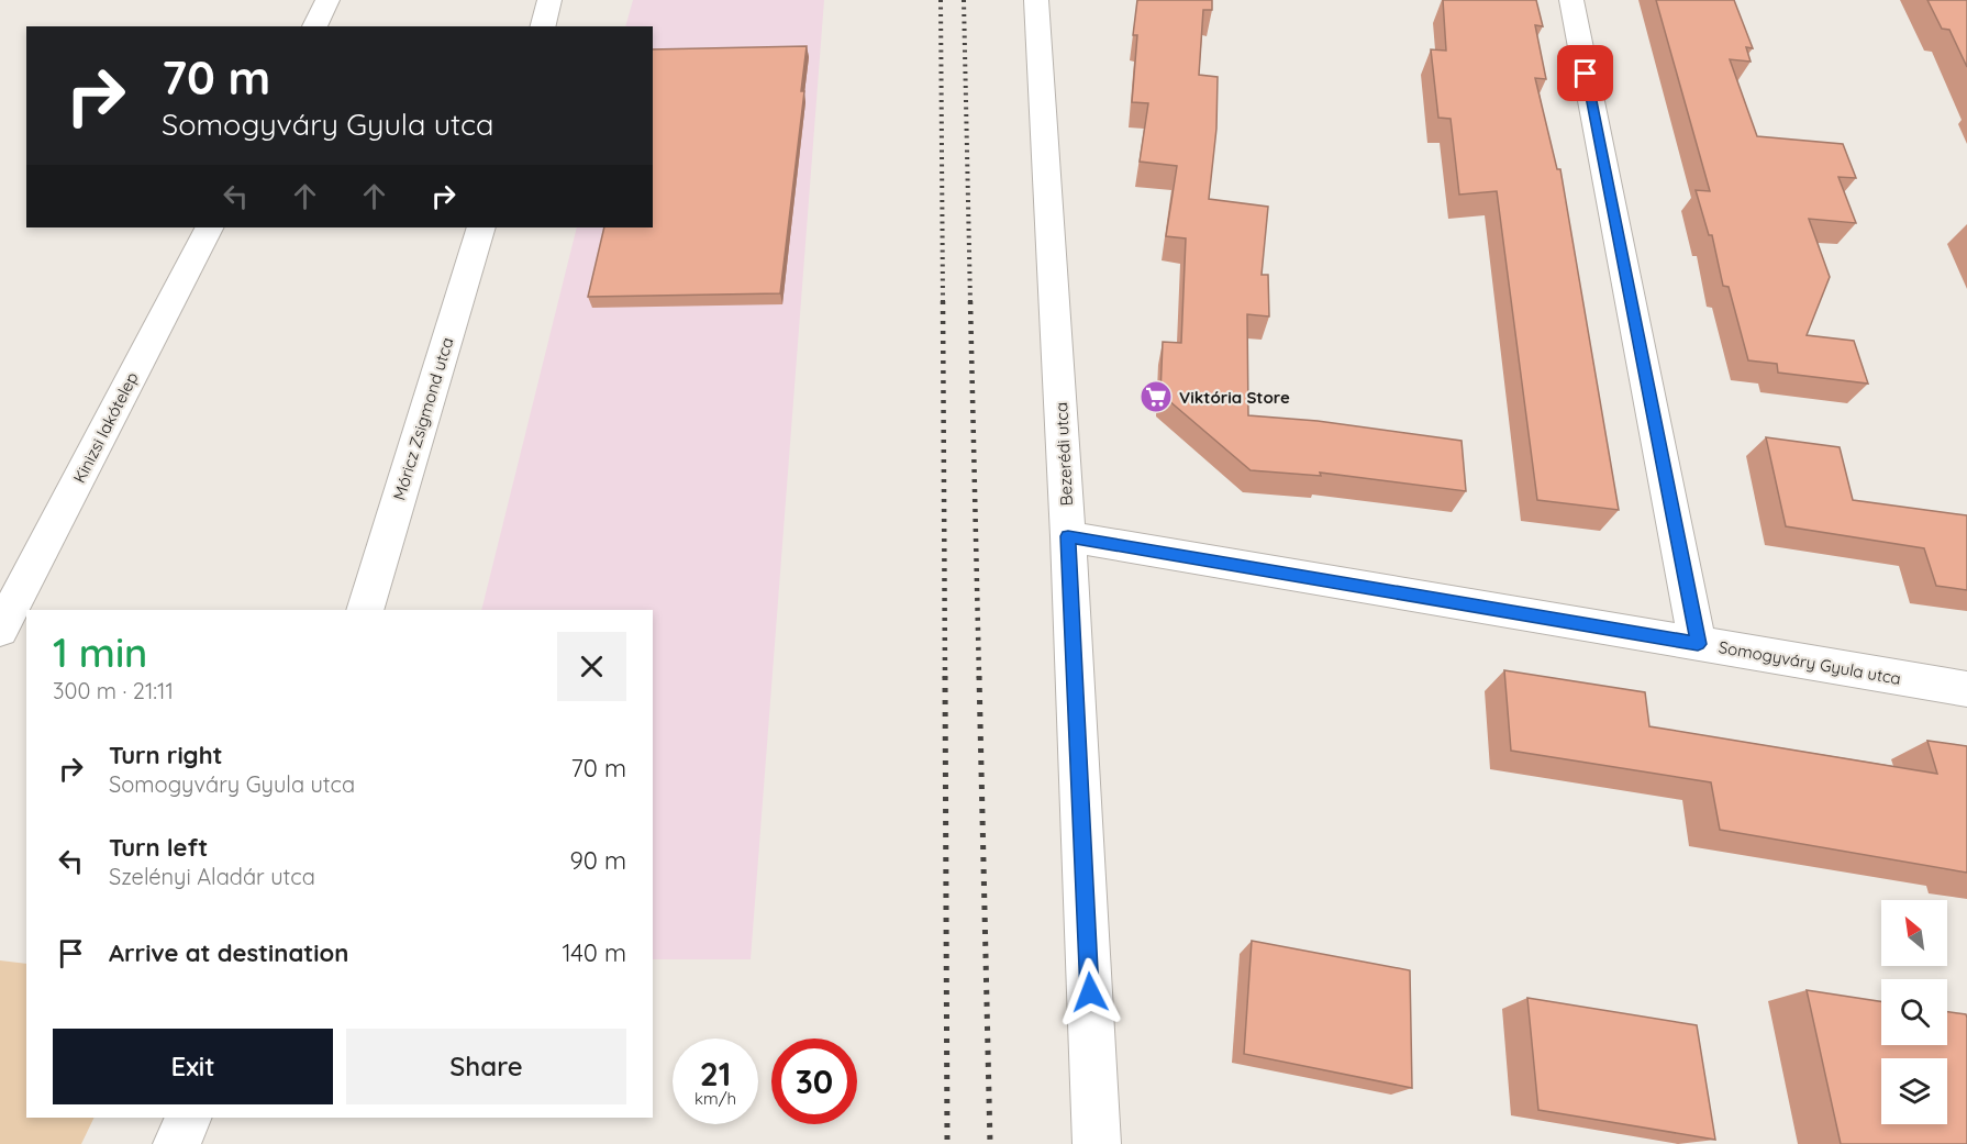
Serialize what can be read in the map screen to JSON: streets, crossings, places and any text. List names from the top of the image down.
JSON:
{
  "streets": {
    "street": [
      "Móricz Zsigmond utca",
      "Kinizsi lakótelep",
      "Bezerédi utca",
      "Somogyváry Gyula utca"
    ]
  },
  "crossings": [
    ["Bezerédi utca", "Somogyváry Gyula utca"]
  ],
  "places": {
    "supermarket": ["Viktória Store"]
  },
  "north": "top left",
  "page": {
    "turn": ["70 m", "Somogyváry Gyula utca"],
    "heading": ["1 min", "300 m · 21:11"],
    "list": [
      {
        "name": "Turn right",
        "note": "Somogyváry Gyula utca",
        "value": "70 m"
      },
      {
        "name": "Turn left",
        "note": "Szelényi Aladár utca",
        "value": "90 m"
      },
      {
        "name": "Arrive at destination",
        "value": "140 m"
      }
    ],
    "buttons": ["Exit", "Share"],
    "speed": "21 km/h",
    "limit": "30"
  }
}
